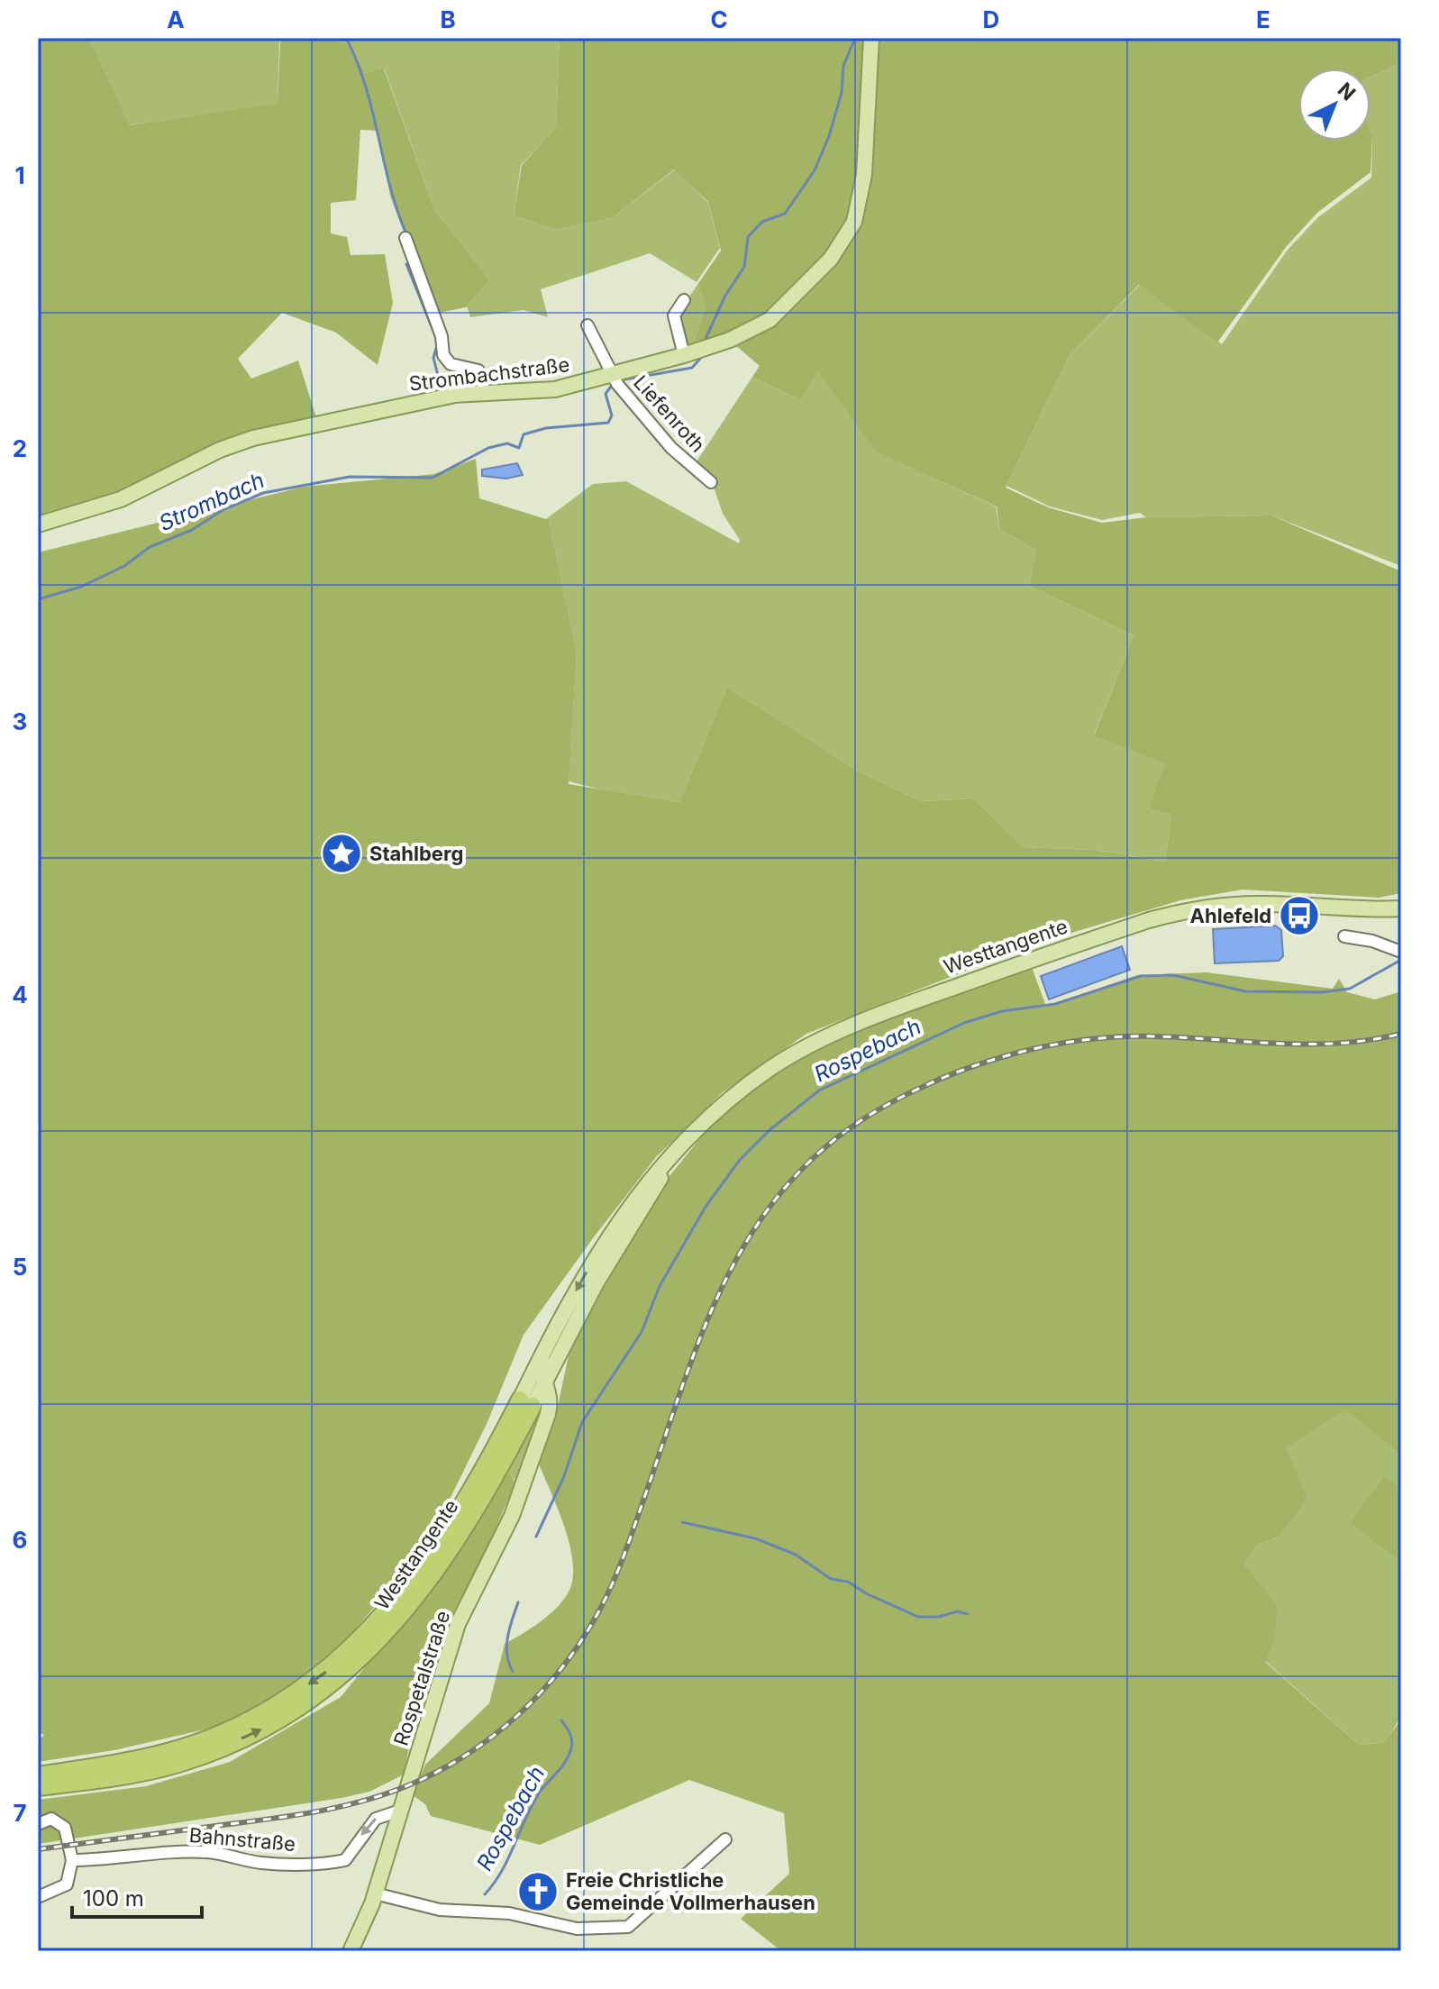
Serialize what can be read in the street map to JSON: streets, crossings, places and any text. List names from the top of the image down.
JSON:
{
  "streets": {
    "highway": ["Westtangente"],
    "main road": ["Strombachstraße", "Rospetalstraße"],
    "street": ["Liefenroth", "Bahnstraße"]
  },
  "crossings": [
    ["Strombachstraße", "Liefenroth"],
    ["Westtangente", "Rospetalstraße"],
    ["Rospetalstraße", "Bahnstraße"]
  ],
  "one_way": ["Bahnstraße"],
  "water": ["Strombach", "Rospebach"],
  "places": {
    "place": ["Stahlberg"],
    "bus stop": ["Ahlefeld"],
    "church": ["Freie Christliche Gemeinde Vollmerhausen"]
  },
  "scale_bar": "100 m",
  "north": "top right",
  "grid": {
    "columns": [
      "A",
      "B",
      "C",
      "D",
      "E"
    ],
    "rows": [
      "1",
      "2",
      "3",
      "4",
      "5",
      "6",
      "7"
    ]
  }
}
